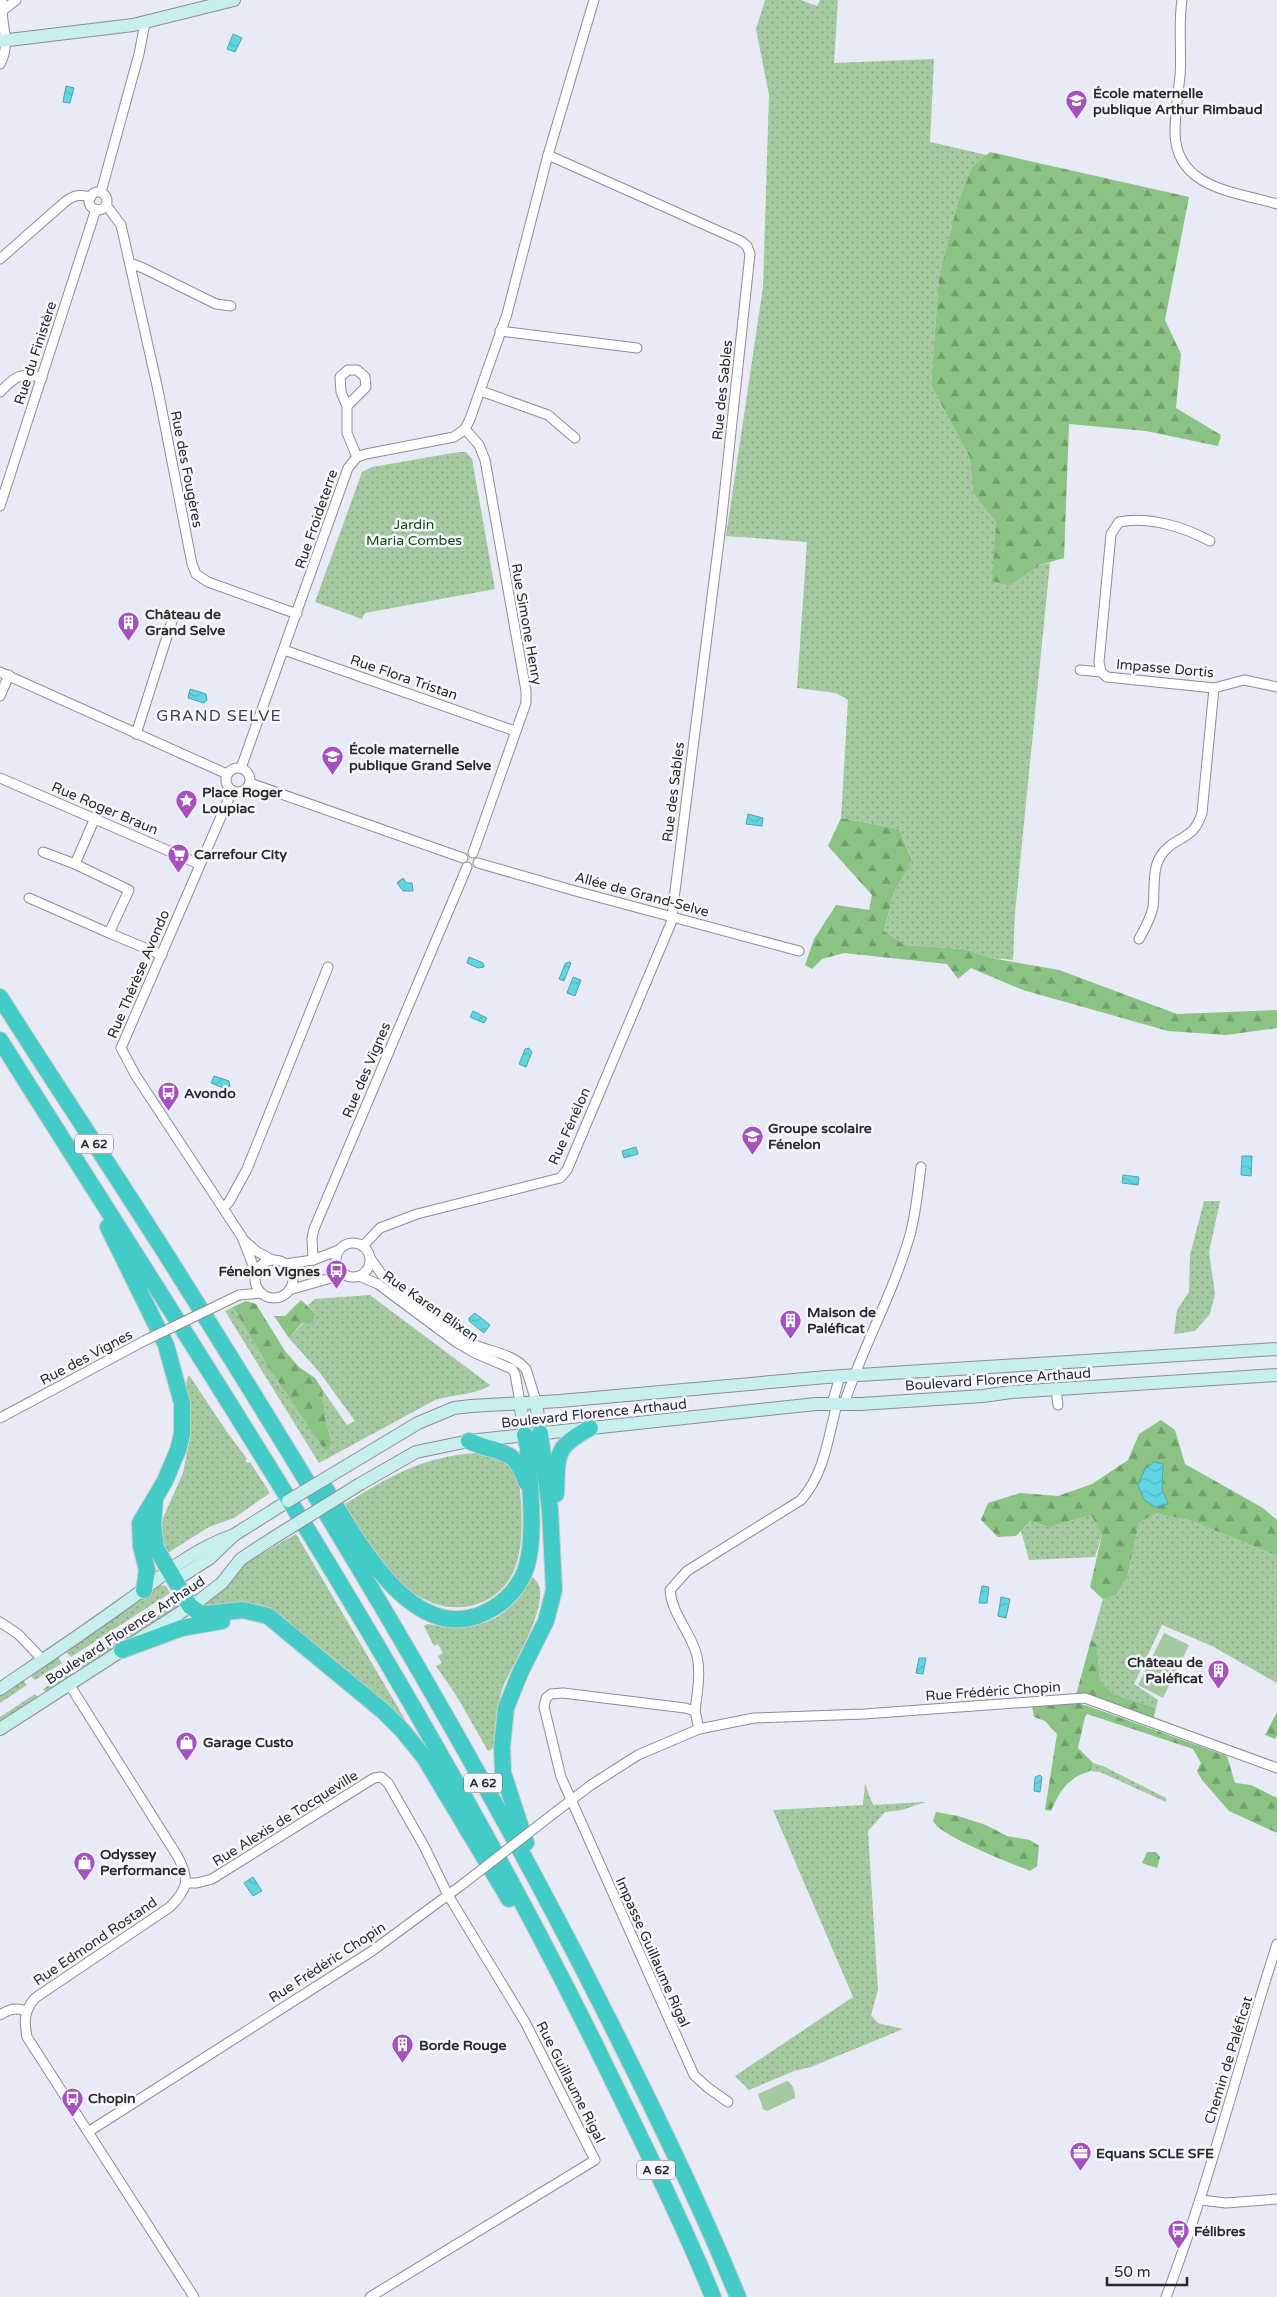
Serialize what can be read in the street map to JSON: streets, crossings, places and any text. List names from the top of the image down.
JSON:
{
  "streets": {
    "highway": ["A 62"],
    "street": [
      "Rue du Finistère",
      "Rue des Sables",
      "Rue des Fougères",
      "Rue Froideterre",
      "Rue Simone Henry",
      "Impasse Dortis",
      "Rue Flora Tristan",
      "Rue Roger Braun",
      "Allée de Grand-Selve",
      "Rue Thérèse Avondo",
      "Rue des Vignes",
      "Rue Fénélon",
      "Rue Karen Blixen",
      "Boulevard Florence Arthaud",
      "Rue Frédéric Chopin",
      "Rue Alexis de Tocqueville",
      "Rue Edmond Rostand",
      "Impasse Guillaume Rigal",
      "Chemin de Paléficat",
      "Rue Guillaume Rigal"
    ]
  },
  "crossings": [
    ["Rue du Finistère", "Rue des Fougères"],
    ["Rue des Sables", "Allée de Grand-Selve"],
    ["Rue des Sables", "Rue Fénélon"],
    ["Rue des Fougères", "Rue Froideterre"],
    ["Rue Froideterre", "Rue Flora Tristan"],
    ["Rue Froideterre", "Rue Thérèse Avondo"],
    ["Rue Simone Henry", "Rue Flora Tristan"],
    ["Rue Simone Henry", "Allée de Grand-Selve"],
    ["Rue Simone Henry", "Rue des Vignes"],
    ["Rue Roger Braun", "Rue Thérèse Avondo"],
    ["Allée de Grand-Selve", "Rue des Vignes"],
    ["Allée de Grand-Selve", "Rue Fénélon"],
    ["Rue Fénélon", "Rue Karen Blixen"],
    ["Rue Karen Blixen", "Boulevard Florence Arthaud"],
    ["Rue Frédéric Chopin", "Rue Alexis de Tocqueville"],
    ["Rue Frédéric Chopin", "Impasse Guillaume Rigal"],
    ["Rue Frédéric Chopin", "Rue Guillaume Rigal"],
    ["Rue Alexis de Tocqueville", "Rue Edmond Rostand"],
    ["Rue Alexis de Tocqueville", "Rue Guillaume Rigal"]
  ],
  "districts": ["GRAND SELVE"],
  "parks": ["Jardin Maria Combes"],
  "places": {
    "school or university": ["École maternelle publique Arthur Rimbaud", "École maternelle publique Grand Selve", "Groupe scolaire Fénelon"],
    "building": [
      "Château de Grand Selve",
      "Maison de Paléficat",
      "Château de Paléficat",
      "Borde Rouge"
    ],
    "place": ["Place Roger Loupiac"],
    "supermarket": ["Carrefour City"],
    "bus stop": [
      "Avondo",
      "Fénelon Vignes",
      "Chopin",
      "Félibres"
    ],
    "shop": ["Garage Custo", "Odyssey Performance"],
    "office": ["Equans SCLE SFE"]
  },
  "scale_bar": "50 m"
}
